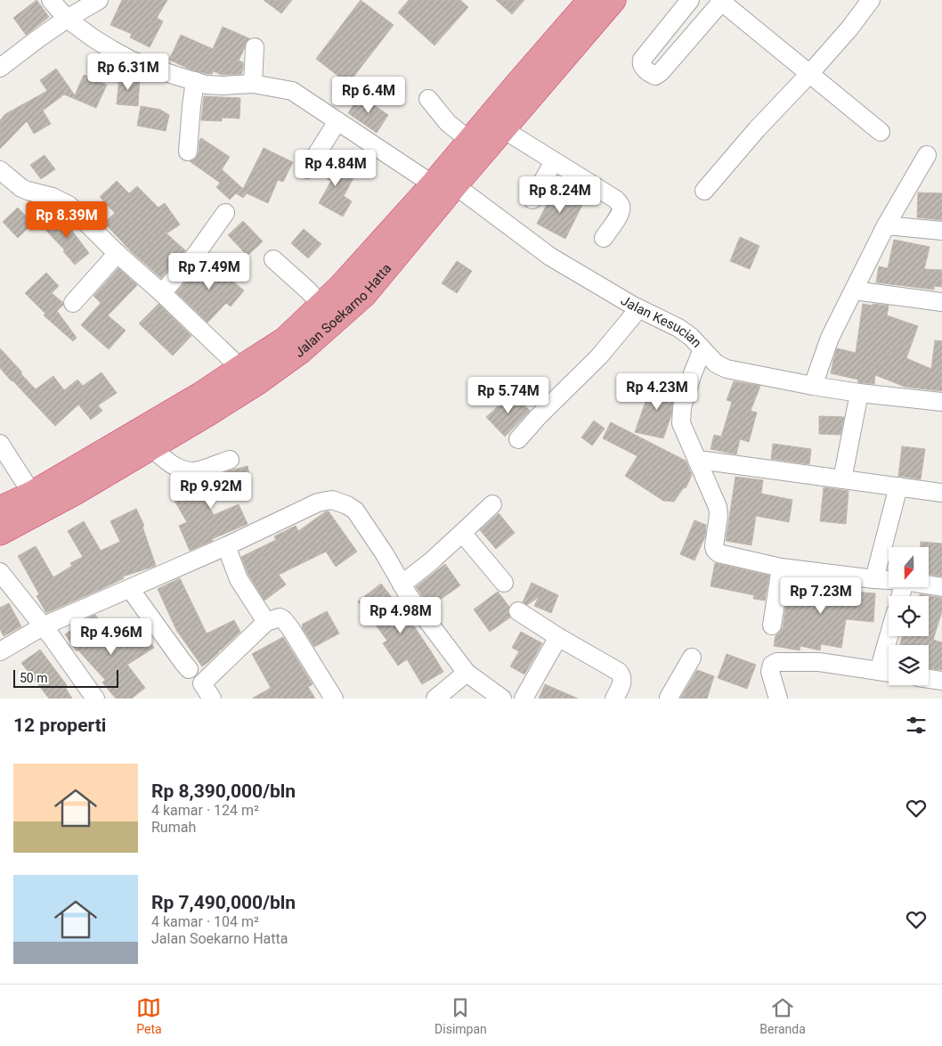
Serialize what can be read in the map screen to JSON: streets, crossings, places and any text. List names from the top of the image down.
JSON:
{
  "streets": {
    "highway": ["Jalan Soekarno Hatta"],
    "street": ["Jalan Kesucian"]
  },
  "crossings": [
    ["Jalan Soekarno Hatta", "Jalan Kesucian"]
  ],
  "scale_bar": "50 m",
  "north": "bottom",
  "page": {
    "price": [
      "Rp 6.31M",
      "Rp 6.4M",
      "Rp 4.84M",
      "Rp 8.24M",
      "Rp 8.39M",
      "Rp 7.49M",
      "Rp 4.23M",
      "Rp 5.74M",
      "Rp 9.92M",
      "Rp 7.23M",
      "Rp 4.98M",
      "Rp 4.96M"
    ],
    "scale": "50 m",
    "heading": "12 properti",
    "list": [
      {
        "name": "Rp 8,390,000/bln",
        "note": "4 kamar · 124 m² · Rumah"
      },
      {
        "name": "Rp 7,490,000/bln",
        "note": "4 kamar · 104 m² · Jalan Soekarno Hatta"
      }
    ],
    "tabs": ["Peta", "Disimpan", "Beranda"]
  }
}
